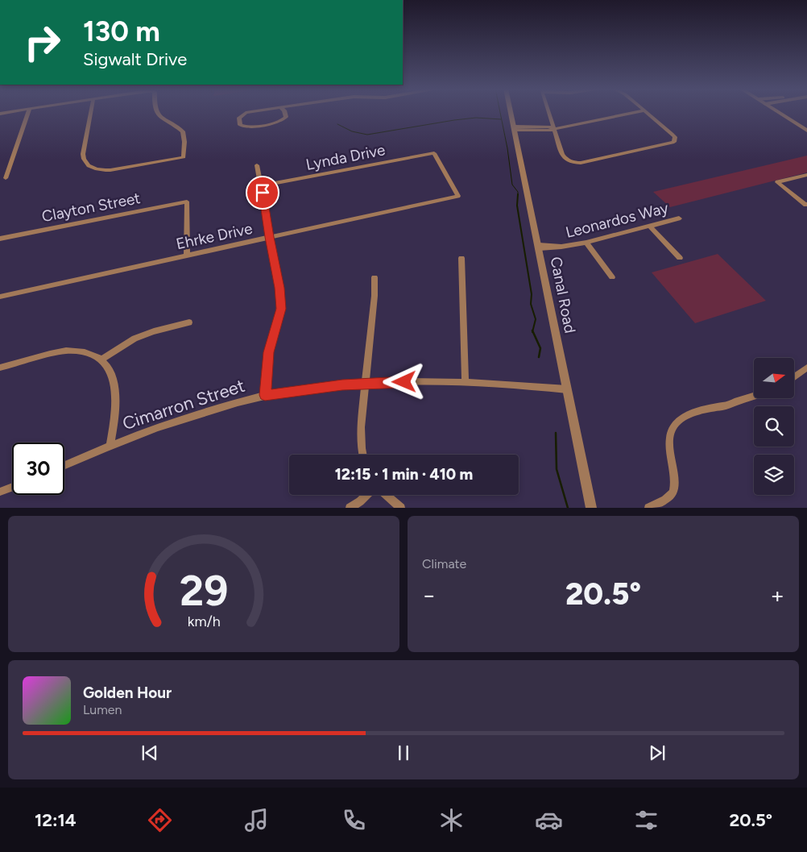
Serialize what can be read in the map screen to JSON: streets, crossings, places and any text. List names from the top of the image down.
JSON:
{
  "streets": {
    "street": [
      "Lynda Drive",
      "Clayton Street",
      "Leonardos Way",
      "Ehrke Drive",
      "Canal Road",
      "Cimarron Street"
    ]
  },
  "crossings": [
    ["Lynda Drive", "Ehrke Drive"],
    ["Clayton Street", "Ehrke Drive"],
    ["Leonardos Way", "Canal Road"],
    ["Canal Road", "Cimarron Street"]
  ],
  "north": "right",
  "page": {
    "turn": ["130 m", "Sigwalt Drive"],
    "limit": "30",
    "trip": "12:15 · 1 min · 410 m",
    "tile": "Climate",
    "heat": ["−", "20.5°", "+"],
    "song": ["Golden Hour", "Lumen"],
    "tabs": ["12:14", "20.5°"],
    "gauge": ["29", "km/h"]
  }
}
